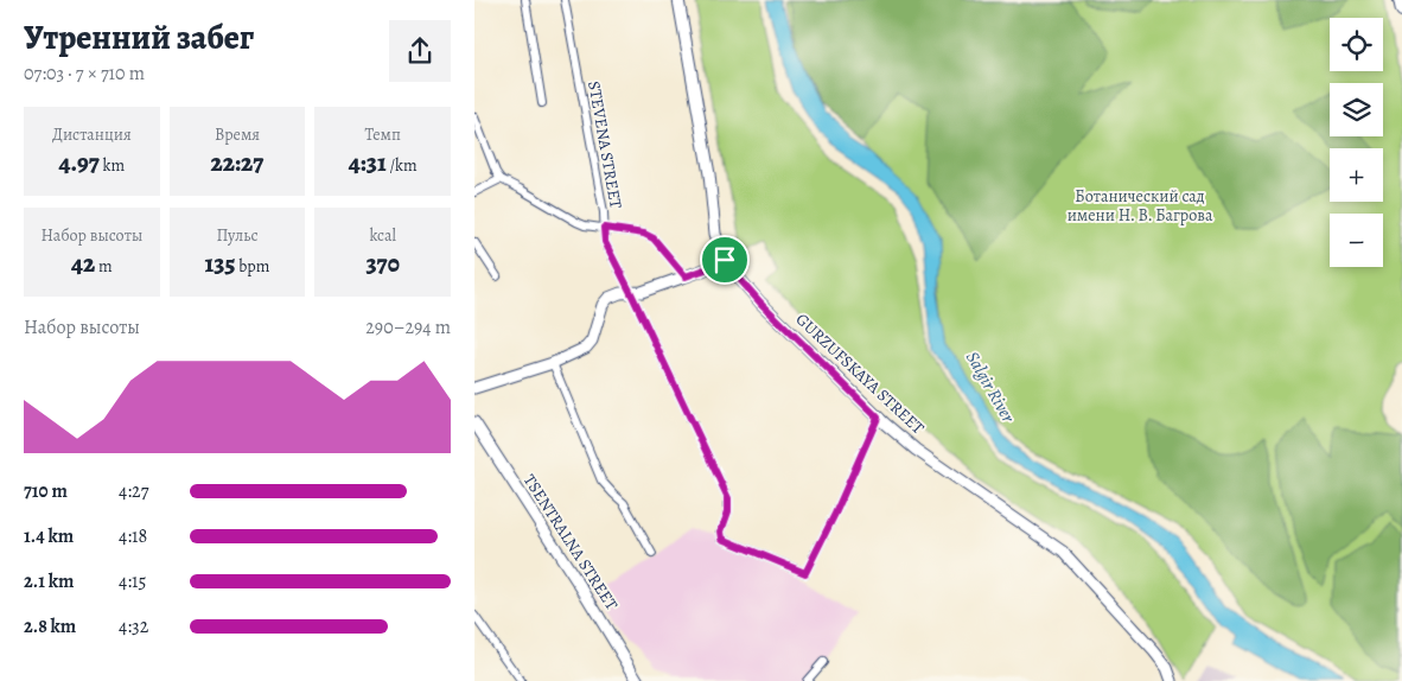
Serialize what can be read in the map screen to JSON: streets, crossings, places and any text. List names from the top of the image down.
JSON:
{
  "streets": {
    "main road": ["GURZUFSKAYA STREET", "TSENTRALNA STREET"],
    "street": ["STEVENA STREET"]
  },
  "crossings": [
    ["STEVENA STREET", "GURZUFSKAYA STREET"]
  ],
  "water": ["Salgir River"],
  "parks": ["Ботанический сад имени Н. В. Багрова"],
  "page": {
    "heading": ["Утренний забег", "07:03 · 7 × 710 m"],
    "map_buttons": ["+", "−"],
    "stats": [
      ["Дистанция", "4.97 km"],
      ["Время", "22:27"],
      ["Темп", "4:31 /km"],
      ["Набор высоты", "42 m"],
      ["Пульс", "135 bpm"],
      ["kcal", "370"]
    ],
    "chart": ["Набор высоты", "290–294 m"],
    "list": [
      {
        "name": "710 m",
        "note": "4:27"
      },
      {
        "name": "1.4 km",
        "note": "4:18"
      },
      {
        "name": "2.1 km",
        "note": "4:15"
      },
      {
        "name": "2.8 km",
        "note": "4:32"
      }
    ]
  }
}
